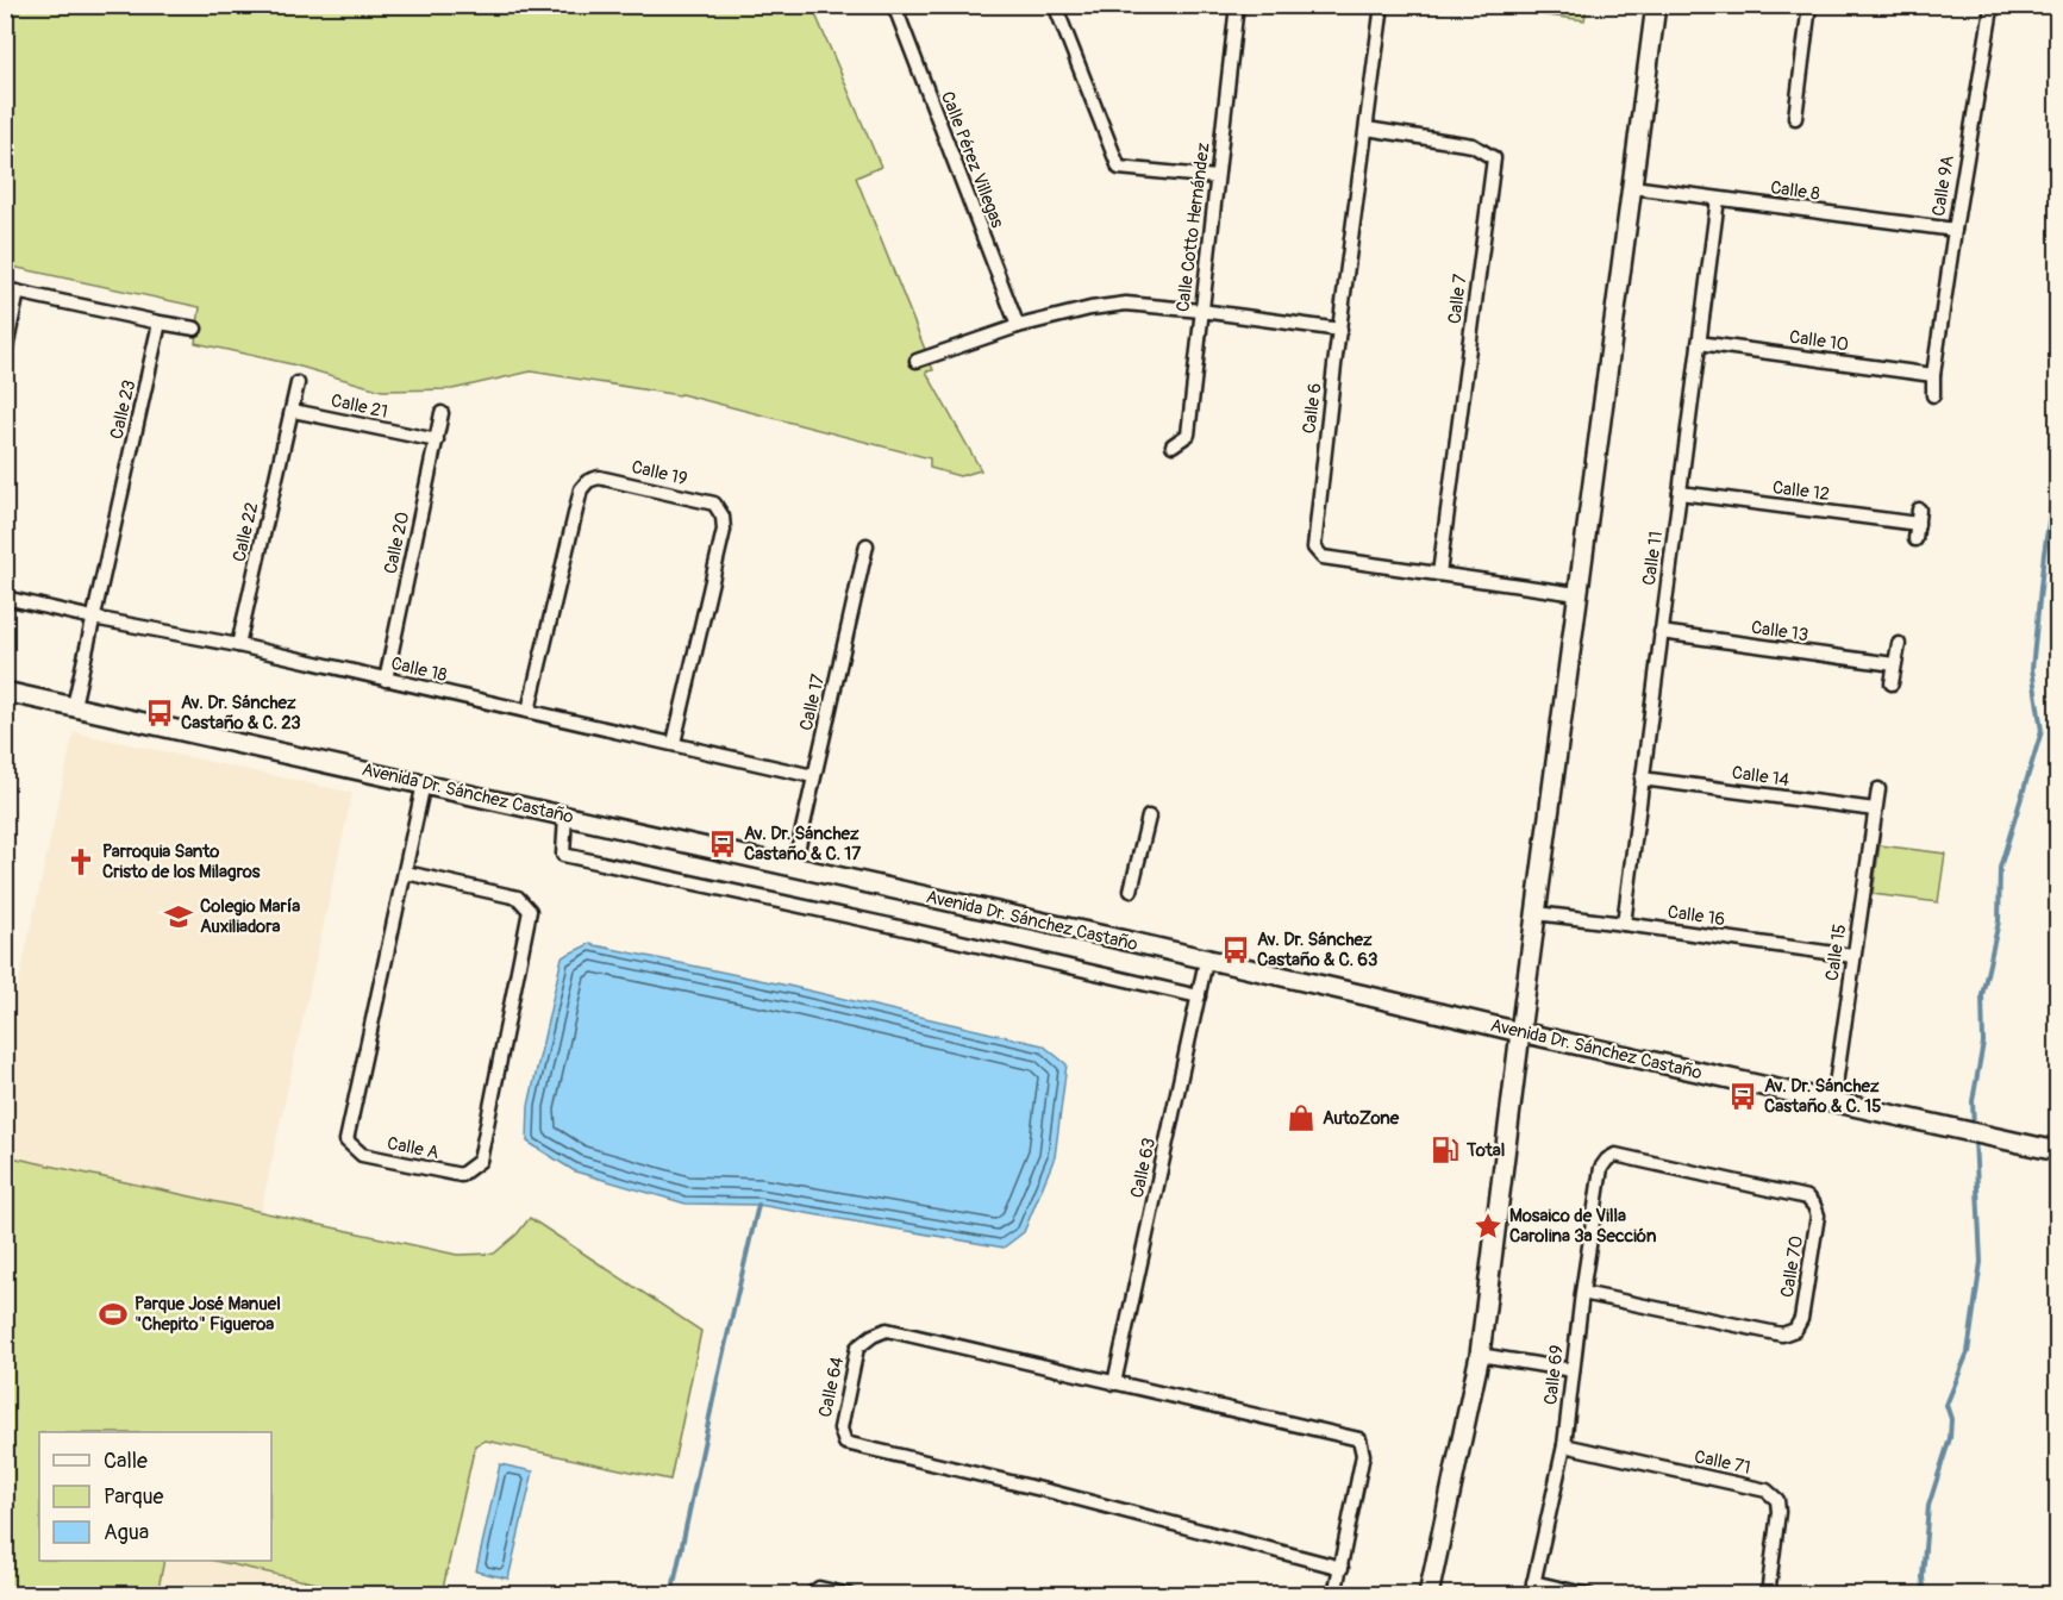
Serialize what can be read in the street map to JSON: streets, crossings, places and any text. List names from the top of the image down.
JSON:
{
  "streets": {
    "street": [
      "Calle Pérez Villegas",
      "Calle 9A",
      "Calle 8",
      "Calle Cotto Hernández",
      "Calle 7",
      "Calle 10",
      "Calle 21",
      "Calle 6",
      "Calle 23",
      "Calle 19",
      "Calle 12",
      "Calle 22",
      "Calle 20",
      "Calle 11",
      "Calle 13",
      "Calle 18",
      "Calle 17",
      "Calle 14",
      "Avenida Dr. Sánchez Castaño",
      "Calle 16",
      "Calle 15",
      "Calle A",
      "Calle 63",
      "Calle 70",
      "Calle 69",
      "Calle 64",
      "Calle 71"
    ]
  },
  "crossings": [
    ["Calle 9A", "Calle 8"],
    ["Calle 9A", "Calle 10"],
    ["Calle 8", "Calle 11"],
    ["Calle 7", "Calle 6"],
    ["Calle 10", "Calle 11"],
    ["Calle 21", "Calle 22"],
    ["Calle 21", "Calle 20"],
    ["Calle 23", "Calle 18"],
    ["Calle 23", "Avenida Dr. Sánchez Castaño"],
    ["Calle 19", "Calle 18"],
    ["Calle 12", "Calle 11"],
    ["Calle 22", "Calle 18"],
    ["Calle 20", "Calle 18"],
    ["Calle 11", "Calle 13"],
    ["Calle 11", "Calle 14"],
    ["Calle 11", "Calle 16"],
    ["Calle 18", "Calle 17"],
    ["Calle 17", "Avenida Dr. Sánchez Castaño"],
    ["Calle 14", "Calle 15"],
    ["Avenida Dr. Sánchez Castaño", "Calle 15"],
    ["Avenida Dr. Sánchez Castaño", "Calle A"],
    ["Avenida Dr. Sánchez Castaño", "Calle 63"],
    ["Calle 16", "Calle 15"],
    ["Calle 63", "Calle 64"],
    ["Calle 70", "Calle 69"],
    ["Calle 69", "Calle 71"]
  ],
  "places": {
    "bus stop": [
      "Av. Dr. Sánchez Castaño & C. 23",
      "Av. Dr. Sánchez Castaño & C. 17",
      "Av. Dr. Sánchez Castaño & C. 63",
      "Av. Dr. Sánchez Castaño & C. 15"
    ],
    "church": ["Parroquia Santo Cristo de los Milagros"],
    "school or university": ["Colegio María Auxiliadora"],
    "shop": ["AutoZone"],
    "fuel station": ["Total"],
    "place": ["Mosaico de Villa Carolina 3ª Sección"],
    "sports": ["Parque José Manuel \"Chepito\" Figueroa"]
  },
  "legend": ["Calle", "Parque", "Agua"]
}
